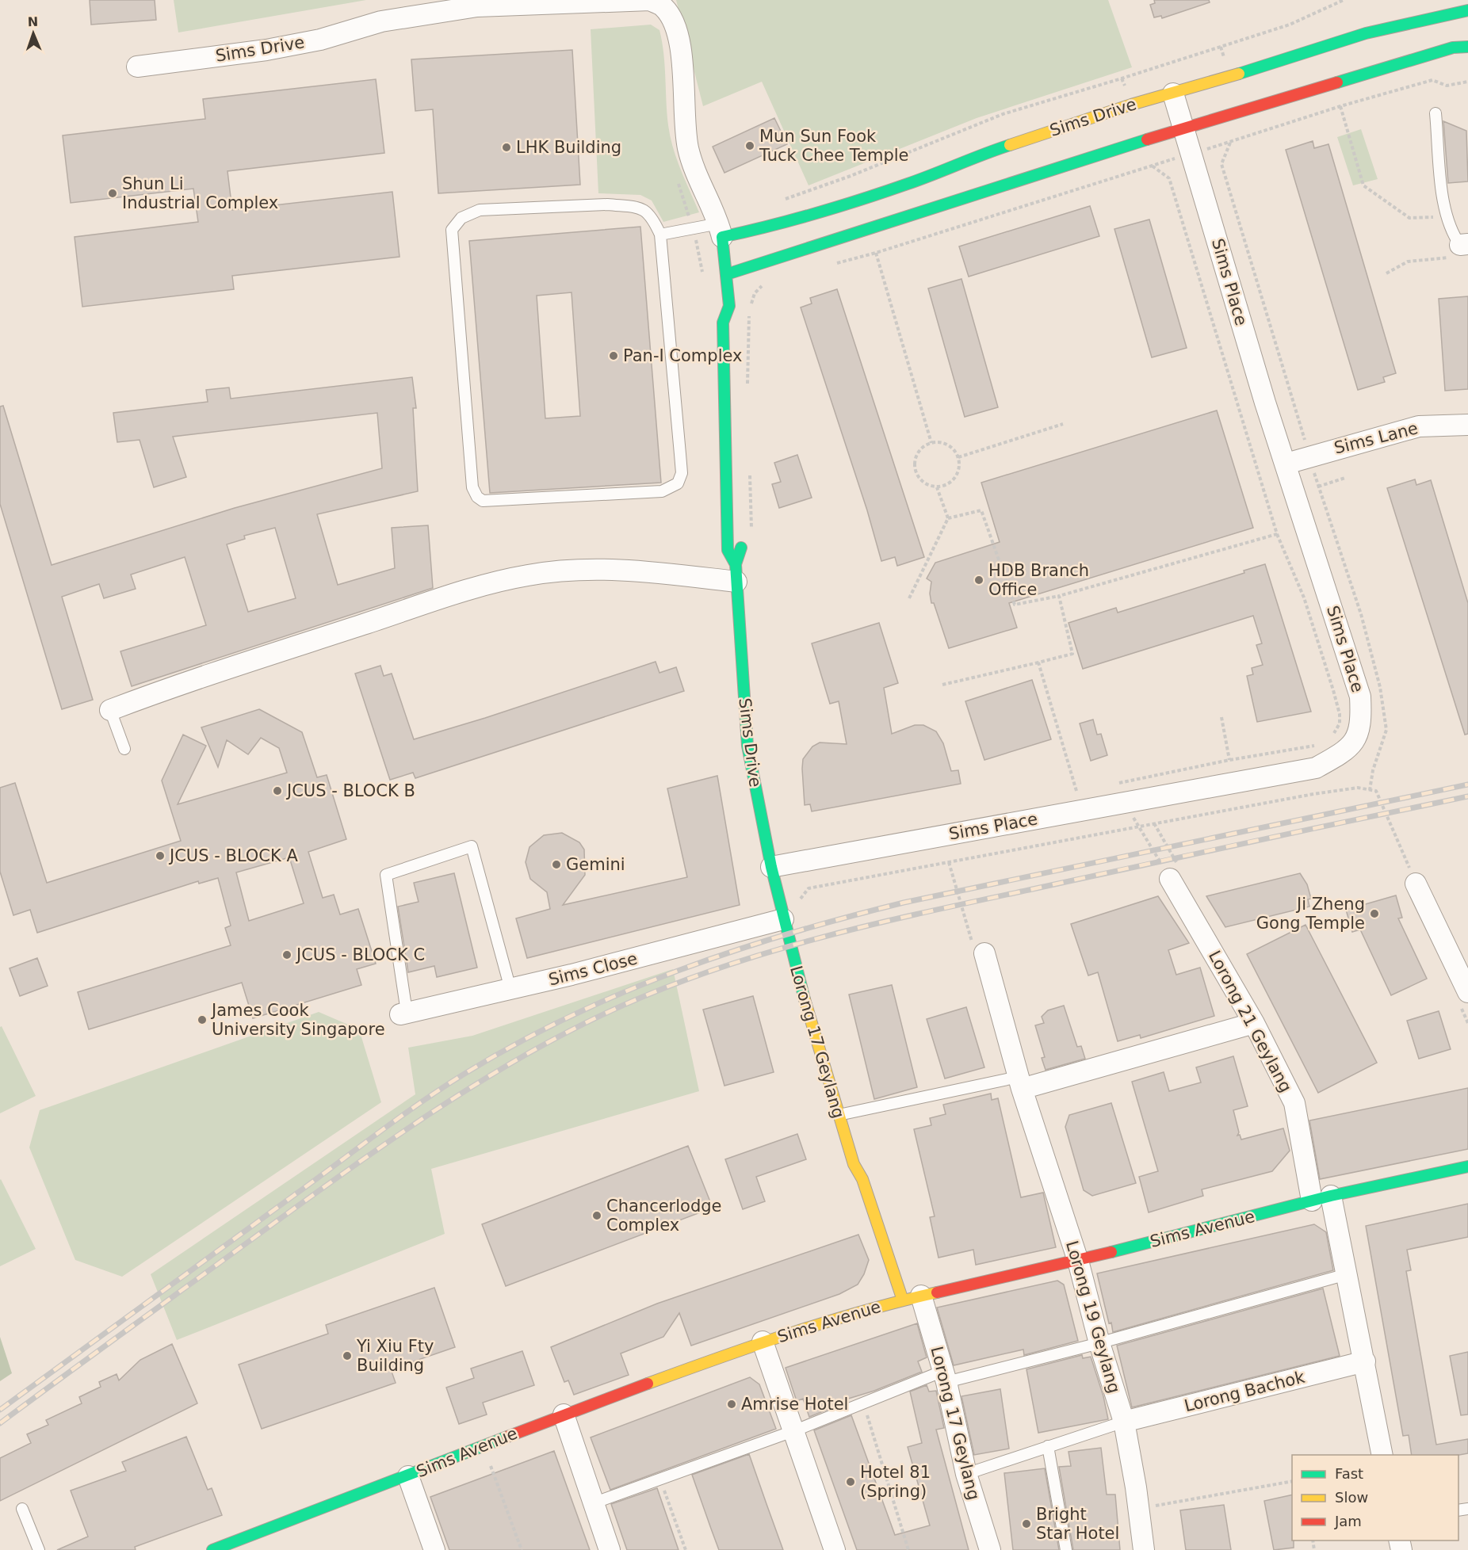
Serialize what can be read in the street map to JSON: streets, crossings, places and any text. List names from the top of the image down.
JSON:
{
  "streets": {
    "street": [
      "Sims Drive",
      "Sims Place",
      "Sims Lane",
      "Sims Close",
      "Lorong 21 Geylang",
      "Lorong 17 Geylang",
      "Sims Avenue",
      "Lorong 19 Geylang",
      "Lorong Bachok"
    ]
  },
  "crossings": [
    ["Sims Drive", "Sims Place"],
    ["Sims Drive", "Sims Close"],
    ["Sims Drive", "Lorong 17 Geylang"],
    ["Sims Place", "Sims Lane"],
    ["Sims Close", "Lorong 17 Geylang"],
    ["Lorong 21 Geylang", "Sims Avenue"],
    ["Lorong 21 Geylang", "Lorong Bachok"],
    ["Lorong 17 Geylang", "Sims Avenue"],
    ["Sims Avenue", "Lorong 19 Geylang"],
    ["Lorong 19 Geylang", "Lorong Bachok"]
  ],
  "places": [
    "Mun Sun Fook Tuck Chee Temple",
    "LHK Building",
    "Shun Li Industrial Complex",
    "Pan-I Complex",
    "HDB Branch Office",
    "JCUS - BLOCK B",
    "JCUS - BLOCK A",
    "Gemini",
    "Ji Zheng Gong Temple",
    "JCUS - BLOCK C",
    "James Cook University Singapore",
    "Chancerlodge Complex",
    "Yi Xiu Fty Building",
    "Amrise Hotel",
    "Hotel 81 (Spring)",
    "Bright Star Hotel"
  ],
  "legend": ["Fast", "Slow", "Jam"],
  "north": "top"
}
